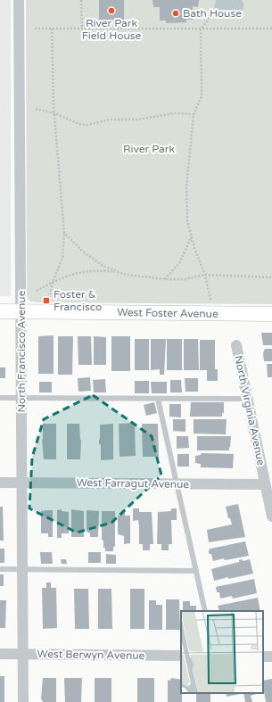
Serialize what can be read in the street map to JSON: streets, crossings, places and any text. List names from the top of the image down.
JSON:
{
  "streets": {
    "main road": ["West Foster Avenue"],
    "street": [
      "North Francisco Avenue",
      "North Virginia Avenue",
      "West Farragut Avenue",
      "West Berwyn Avenue"
    ]
  },
  "crossings": [
    ["West Foster Avenue", "North Francisco Avenue"],
    ["North Francisco Avenue", "West Farragut Avenue"],
    ["North Francisco Avenue", "West Berwyn Avenue"],
    ["North Virginia Avenue", "West Farragut Avenue"]
  ],
  "parks": ["River Park"],
  "places": {
    "other": ["River Park Field House", "Bath House"],
    "transit": ["Foster & Francisco"]
  }
}
